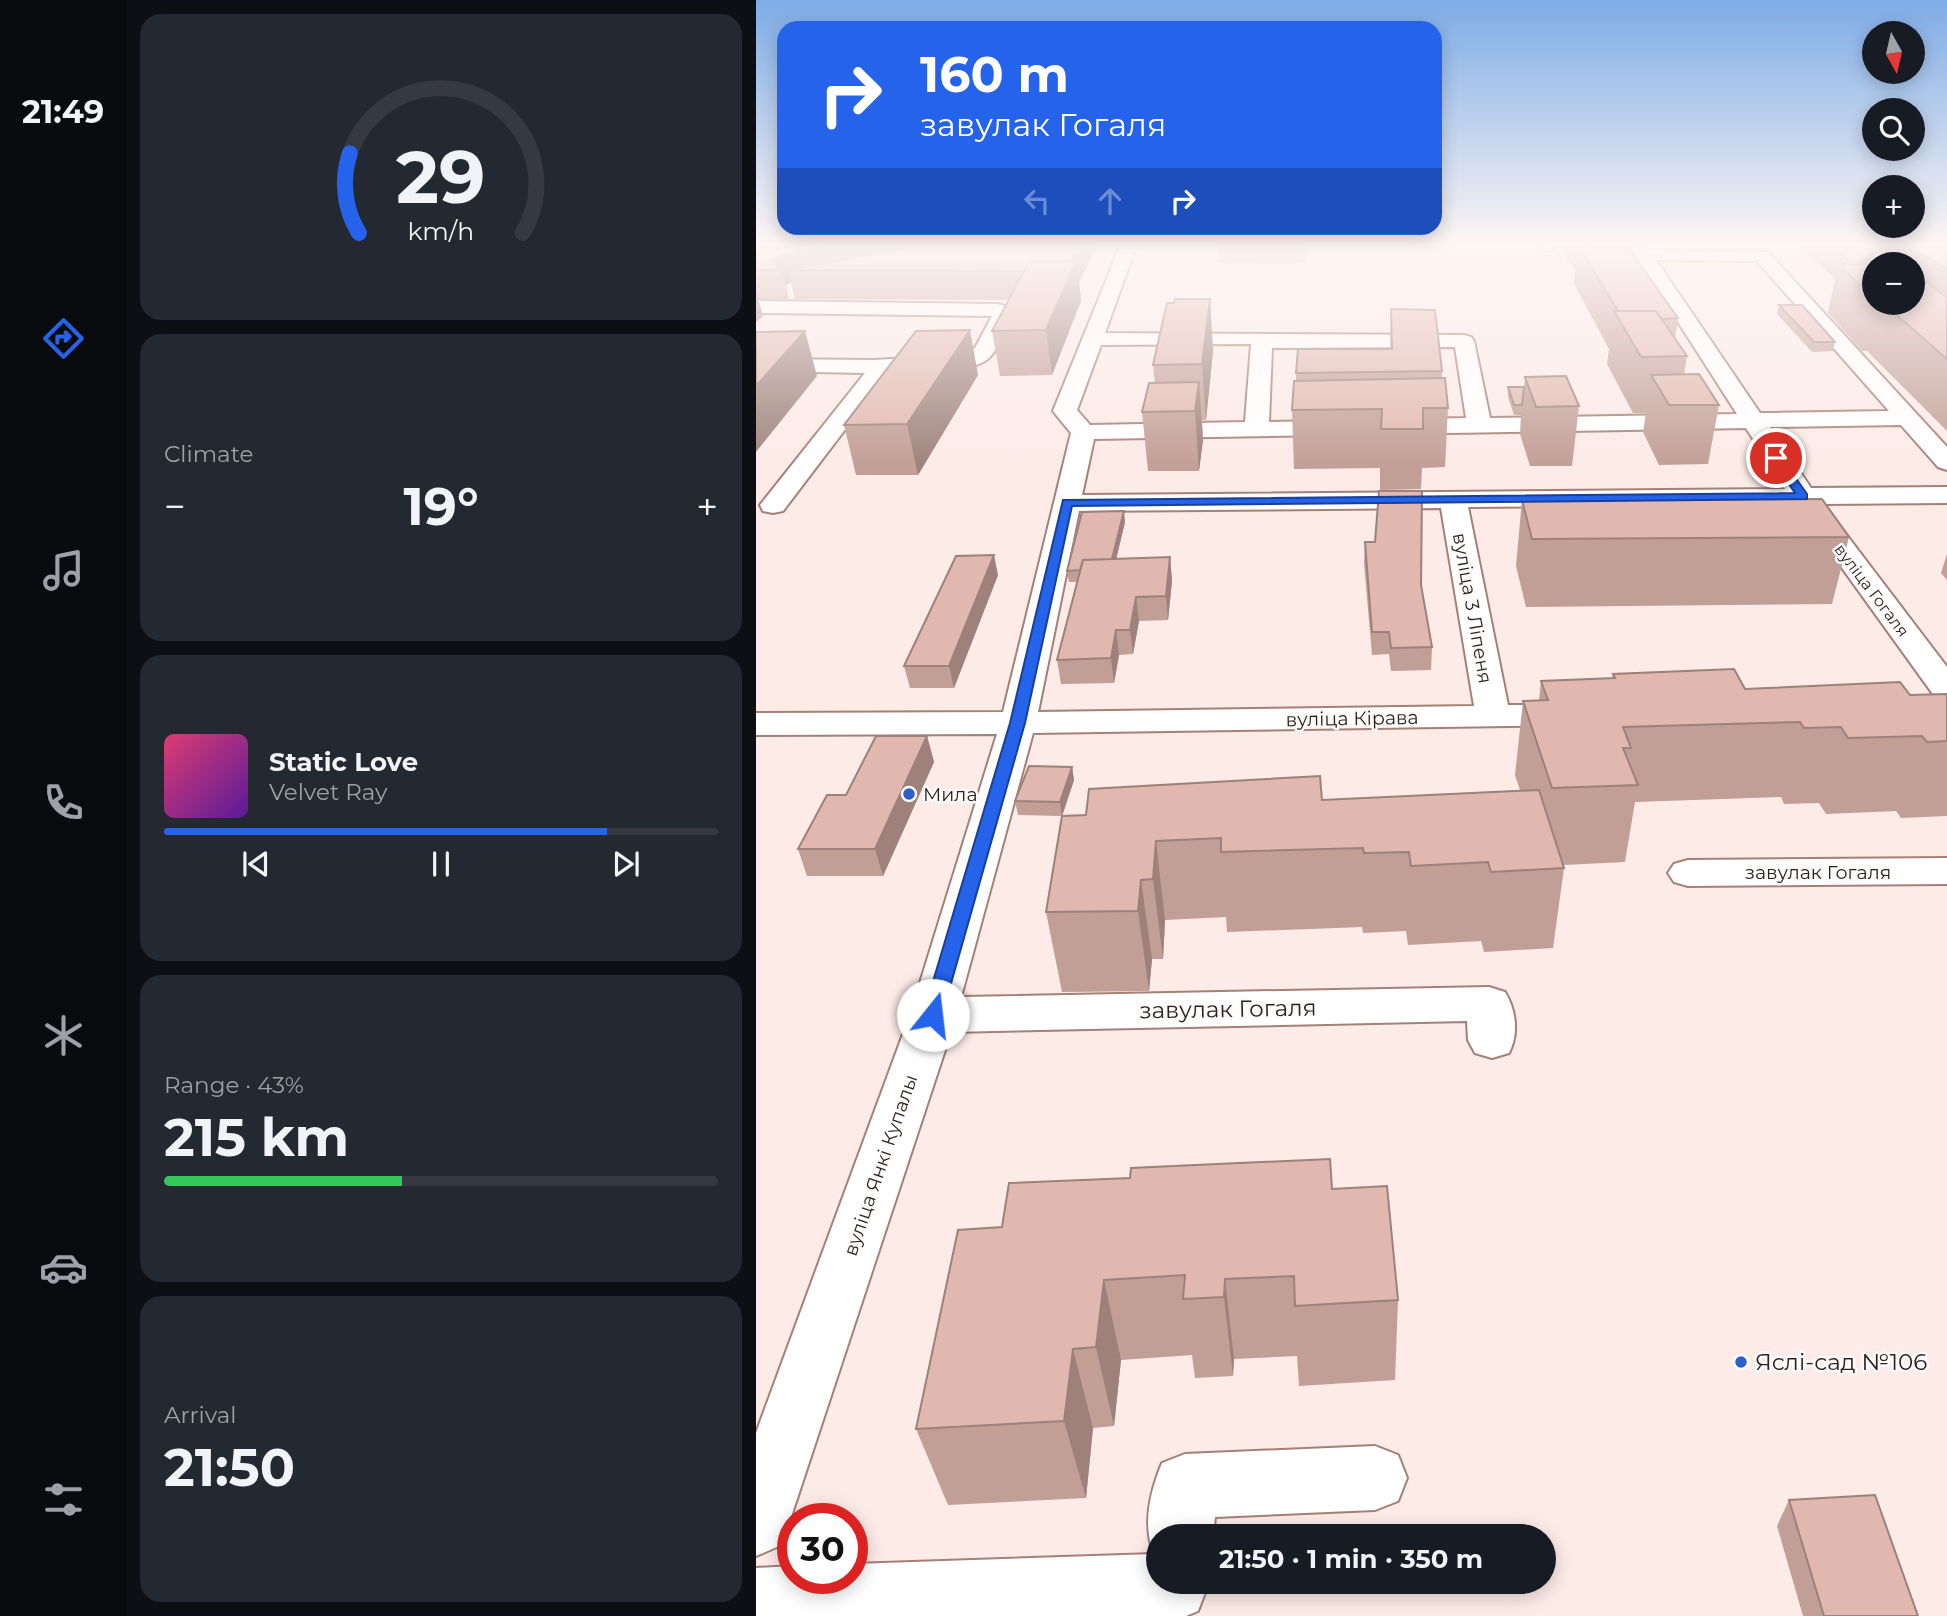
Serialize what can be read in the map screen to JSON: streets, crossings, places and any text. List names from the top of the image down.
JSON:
{
  "streets": {
    "street": [
      "вуліца Гогаля",
      "вуліца 3 Ліпеня",
      "вуліца Кірава",
      "завулак Гогаля",
      "вуліца Янкі Купалы"
    ]
  },
  "crossings": [
    ["вуліца 3 Ліпеня", "вуліца Кірава"],
    ["вуліца Кірава", "вуліца Янкі Купалы"],
    ["завулак Гогаля", "вуліца Янкі Купалы"]
  ],
  "places": ["Мила", "Яслі-сад №106"],
  "north": "bottom",
  "page": {
    "tabs": "21:49",
    "map_buttons": ["+", "−"],
    "turn": ["160 m", "завулак Гогаля"],
    "tile": [
      "Climate",
      ["Range · 43%", "215 km"],
      ["Arrival", "21:50"]
    ],
    "heat": ["−", "19°", "+"],
    "song": ["Static Love", "Velvet Ray"],
    "limit": "30",
    "trip": "21:50 · 1 min · 350 m",
    "gauge": ["29", "km/h"]
  }
}
